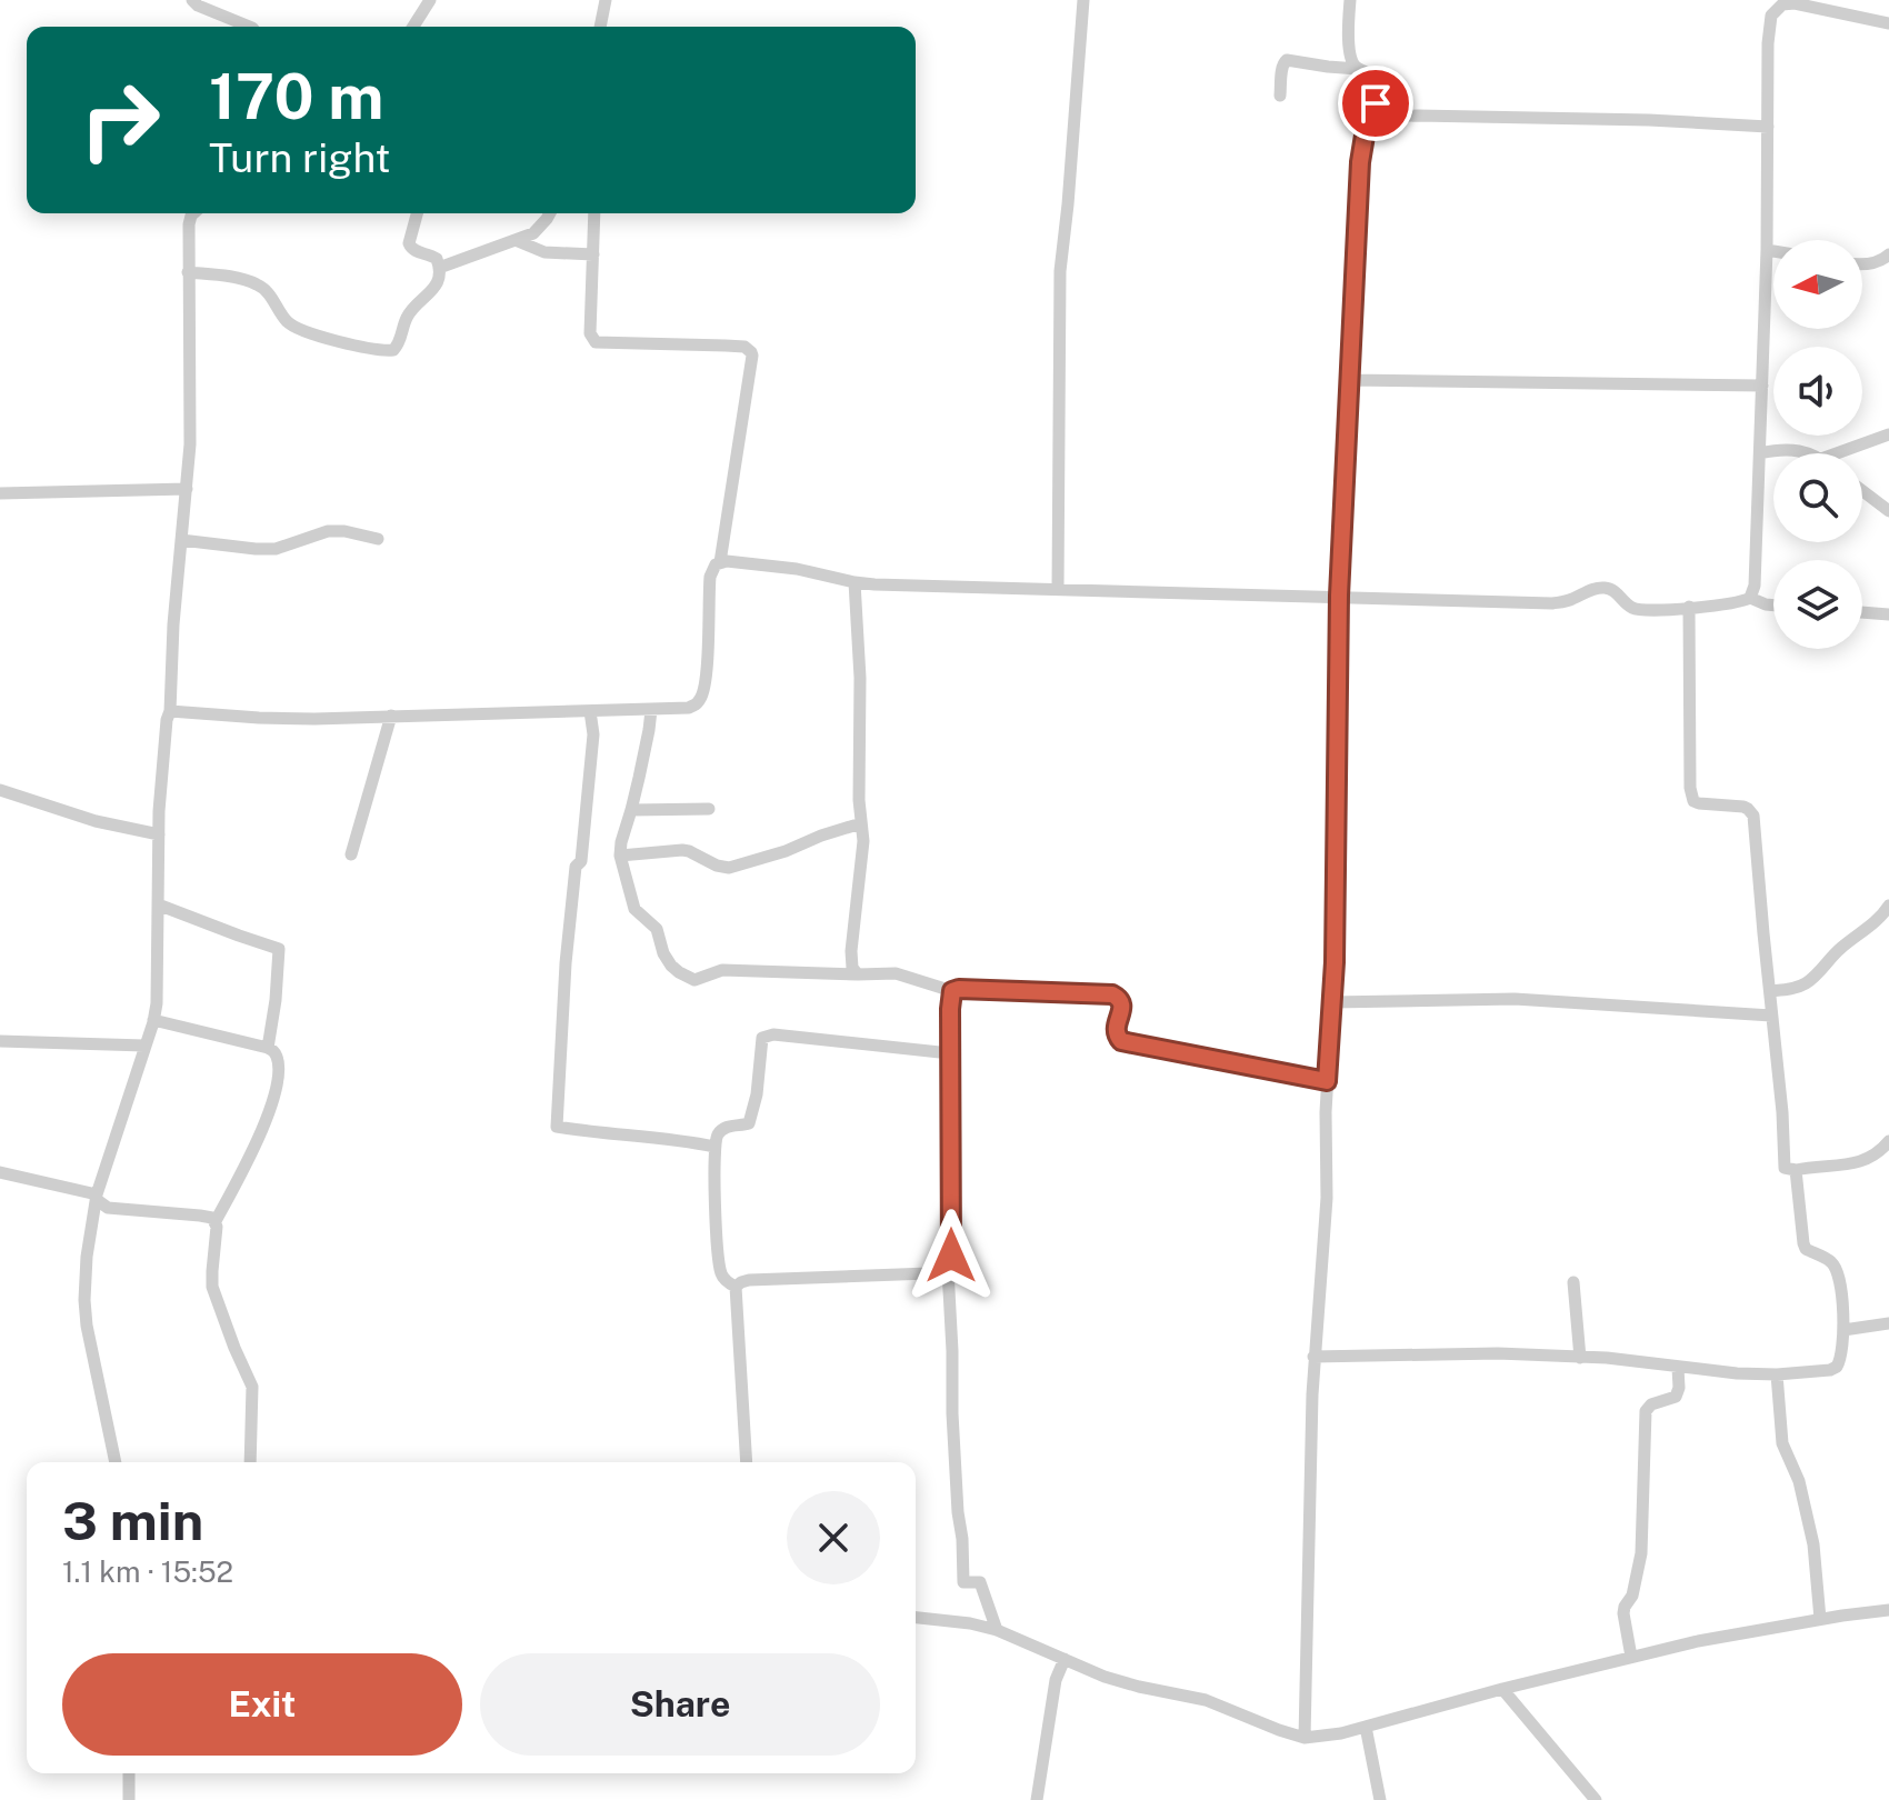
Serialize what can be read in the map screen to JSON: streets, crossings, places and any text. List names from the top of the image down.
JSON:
{
  "north": "left",
  "page": {
    "turn": ["170 m", "Turn right"],
    "heading": ["3 min", "1.1 km · 15:52"],
    "buttons": ["Exit", "Share"]
  }
}
